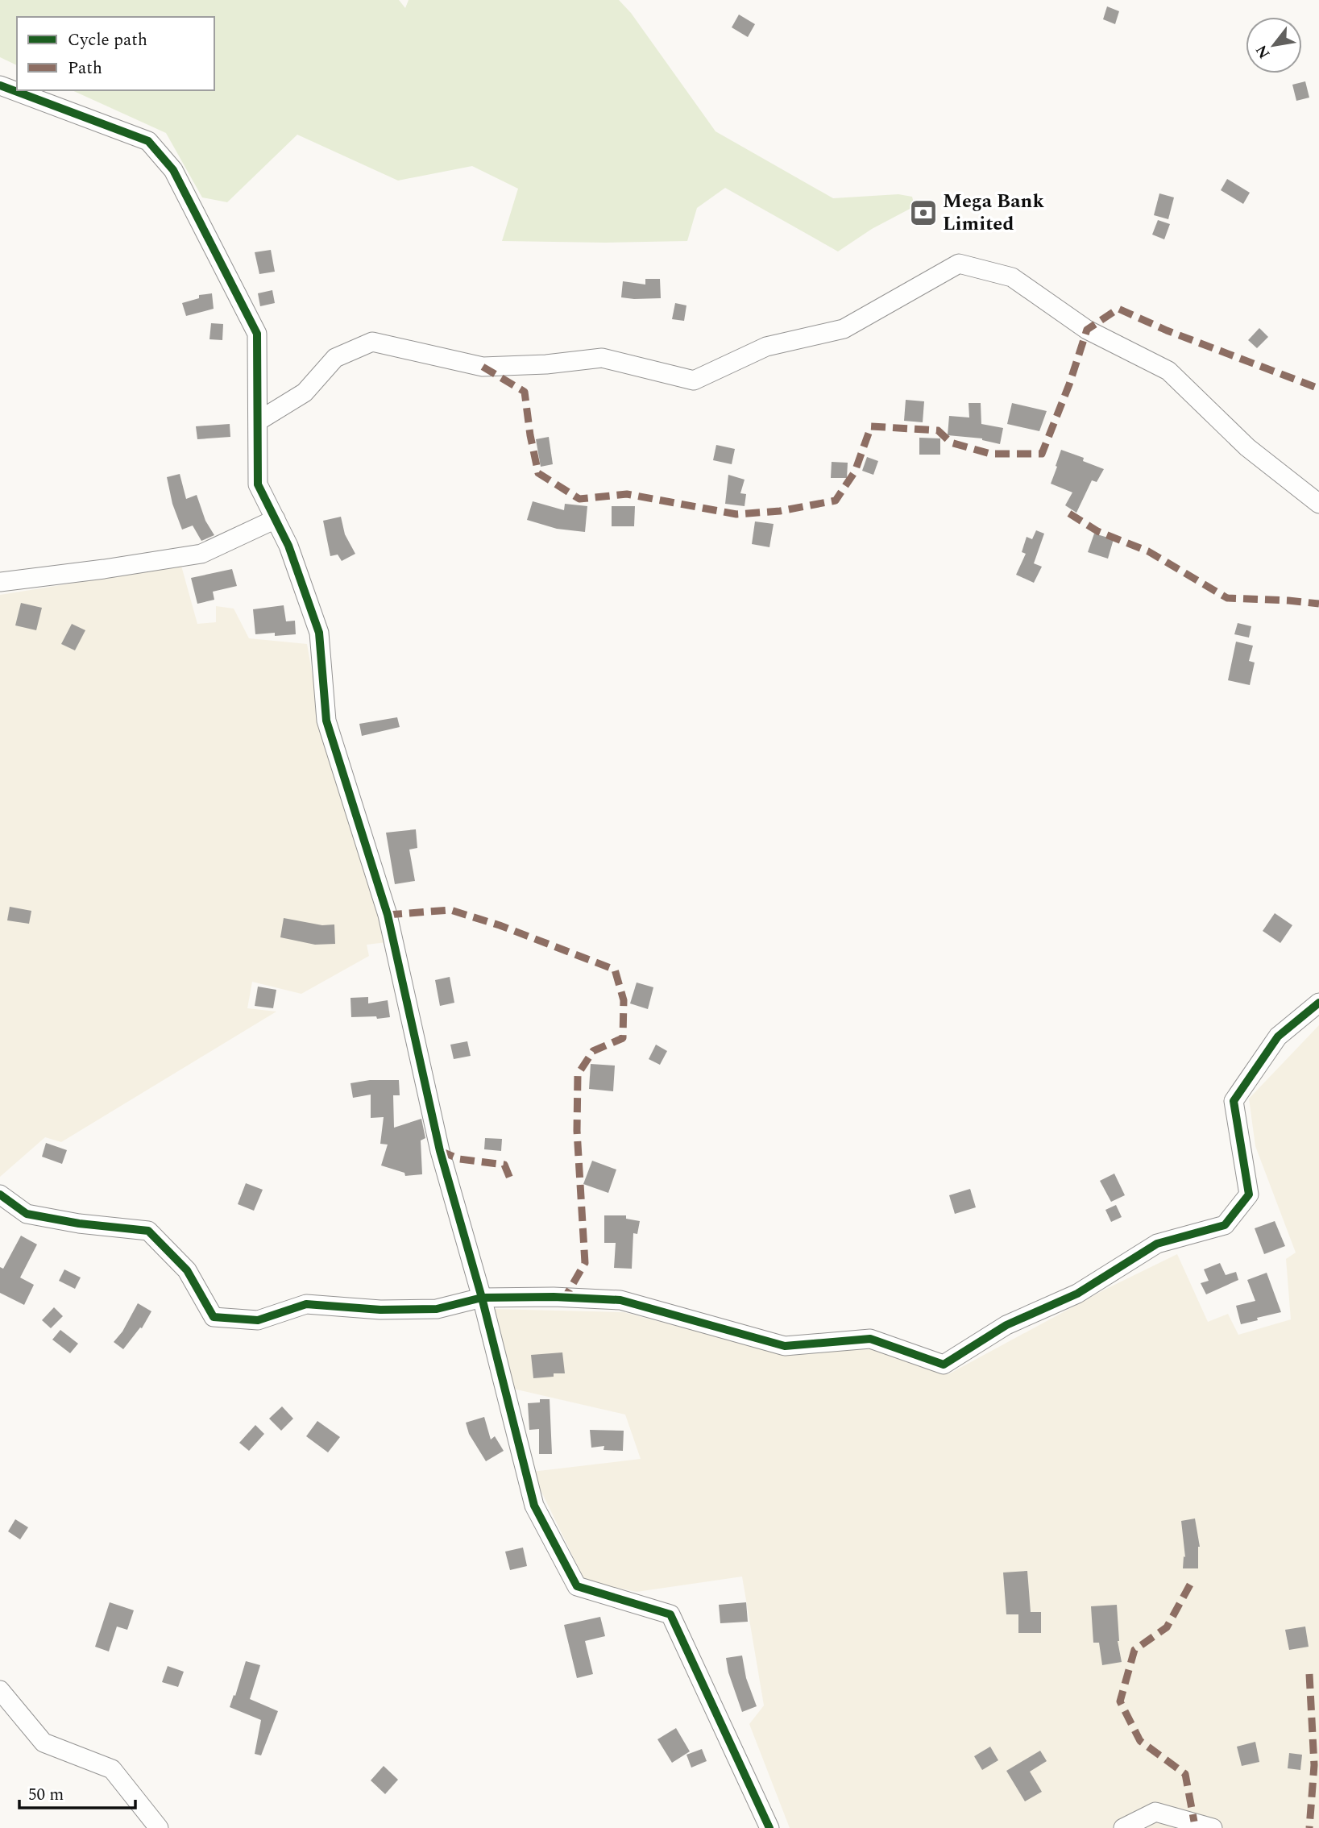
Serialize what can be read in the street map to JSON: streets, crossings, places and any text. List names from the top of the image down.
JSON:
{
  "places": {
    "bank": ["Mega Bank Limited"]
  },
  "legend": ["Cycle path", "Path"],
  "scale_bar": "50 m",
  "north": "bottom left"
}
